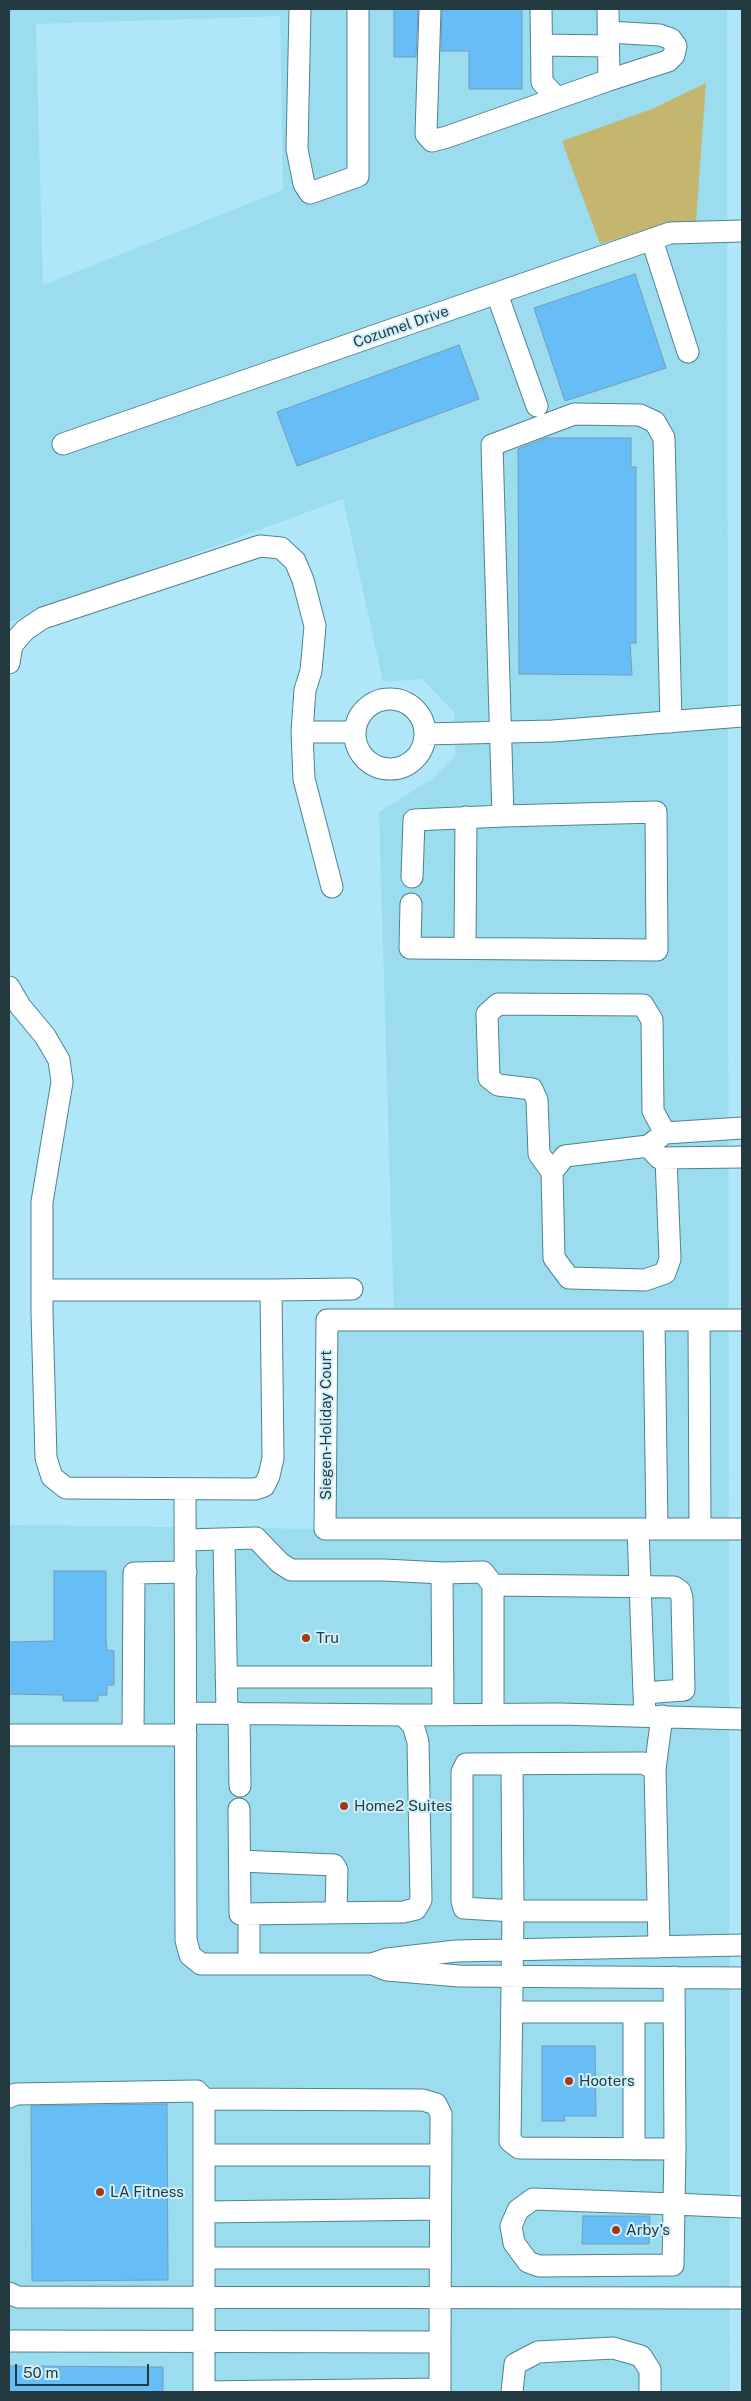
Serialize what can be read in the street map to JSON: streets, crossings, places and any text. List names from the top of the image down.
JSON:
{
  "streets": {
    "street": ["Cozumel Drive", "Siegen-Holiday Court"]
  },
  "places": [
    "Tru",
    "Home2 Suites",
    "Hooters",
    "LA Fitness",
    "Arby's"
  ],
  "scale_bar": "50 m"
}
